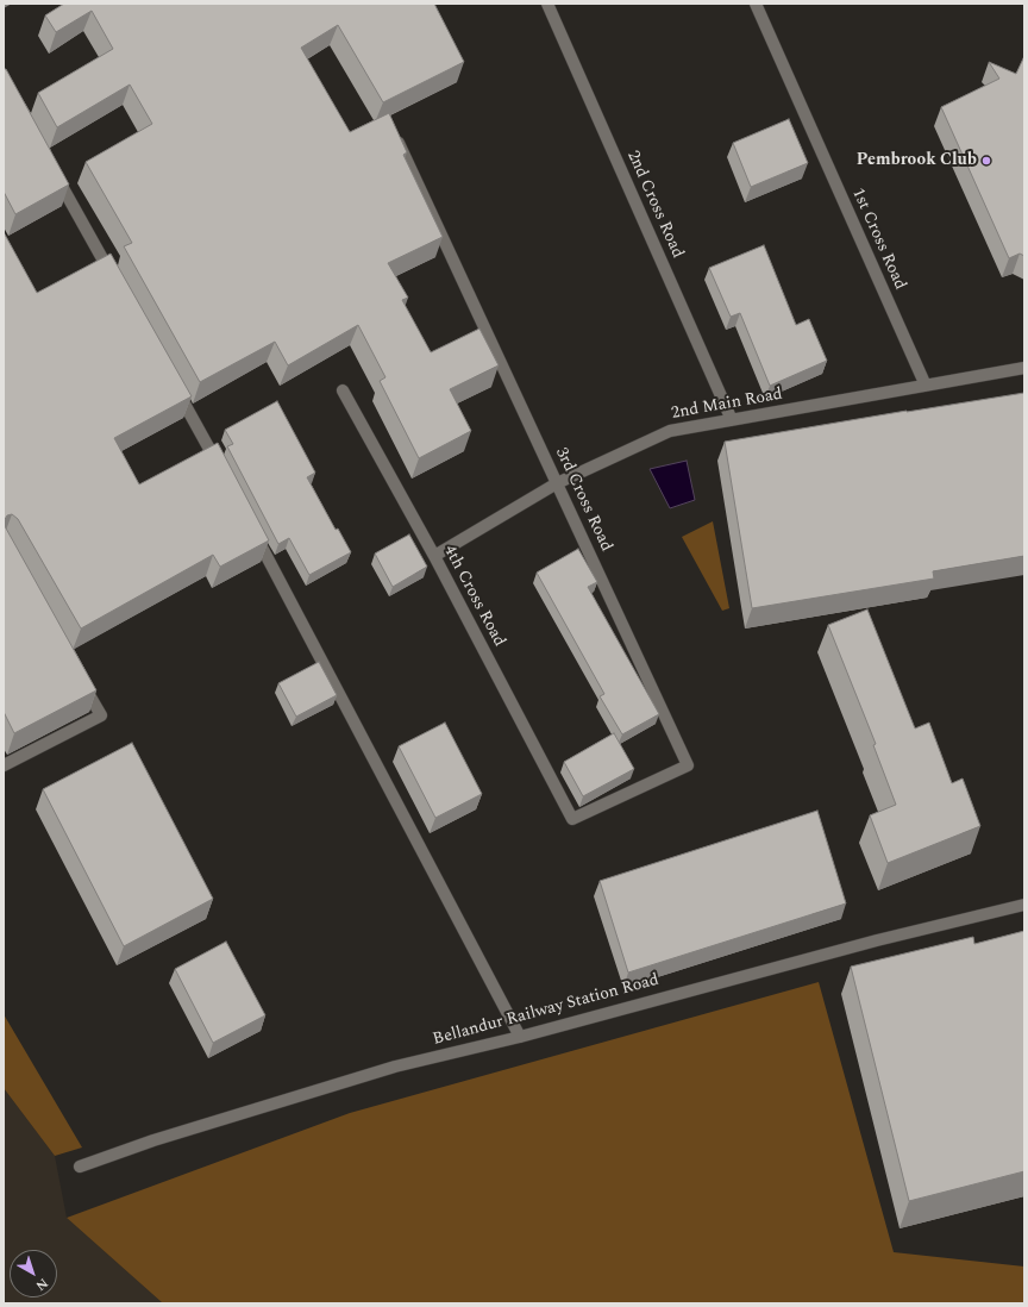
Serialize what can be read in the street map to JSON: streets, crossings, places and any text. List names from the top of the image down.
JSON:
{
  "streets": {
    "street": [
      "2nd Cross Road",
      "1st Cross Road",
      "2nd Main Road",
      "3rd Cross Road",
      "4th Cross Road",
      "Bellandur Railway Station Road"
    ]
  },
  "crossings": [
    ["2nd Cross Road", "2nd Main Road"],
    ["1st Cross Road", "2nd Main Road"],
    ["2nd Main Road", "3rd Cross Road"],
    ["2nd Main Road", "4th Cross Road"],
    ["3rd Cross Road", "4th Cross Road"]
  ],
  "places": ["Pembrook Club"],
  "north": "bottom right"
}
